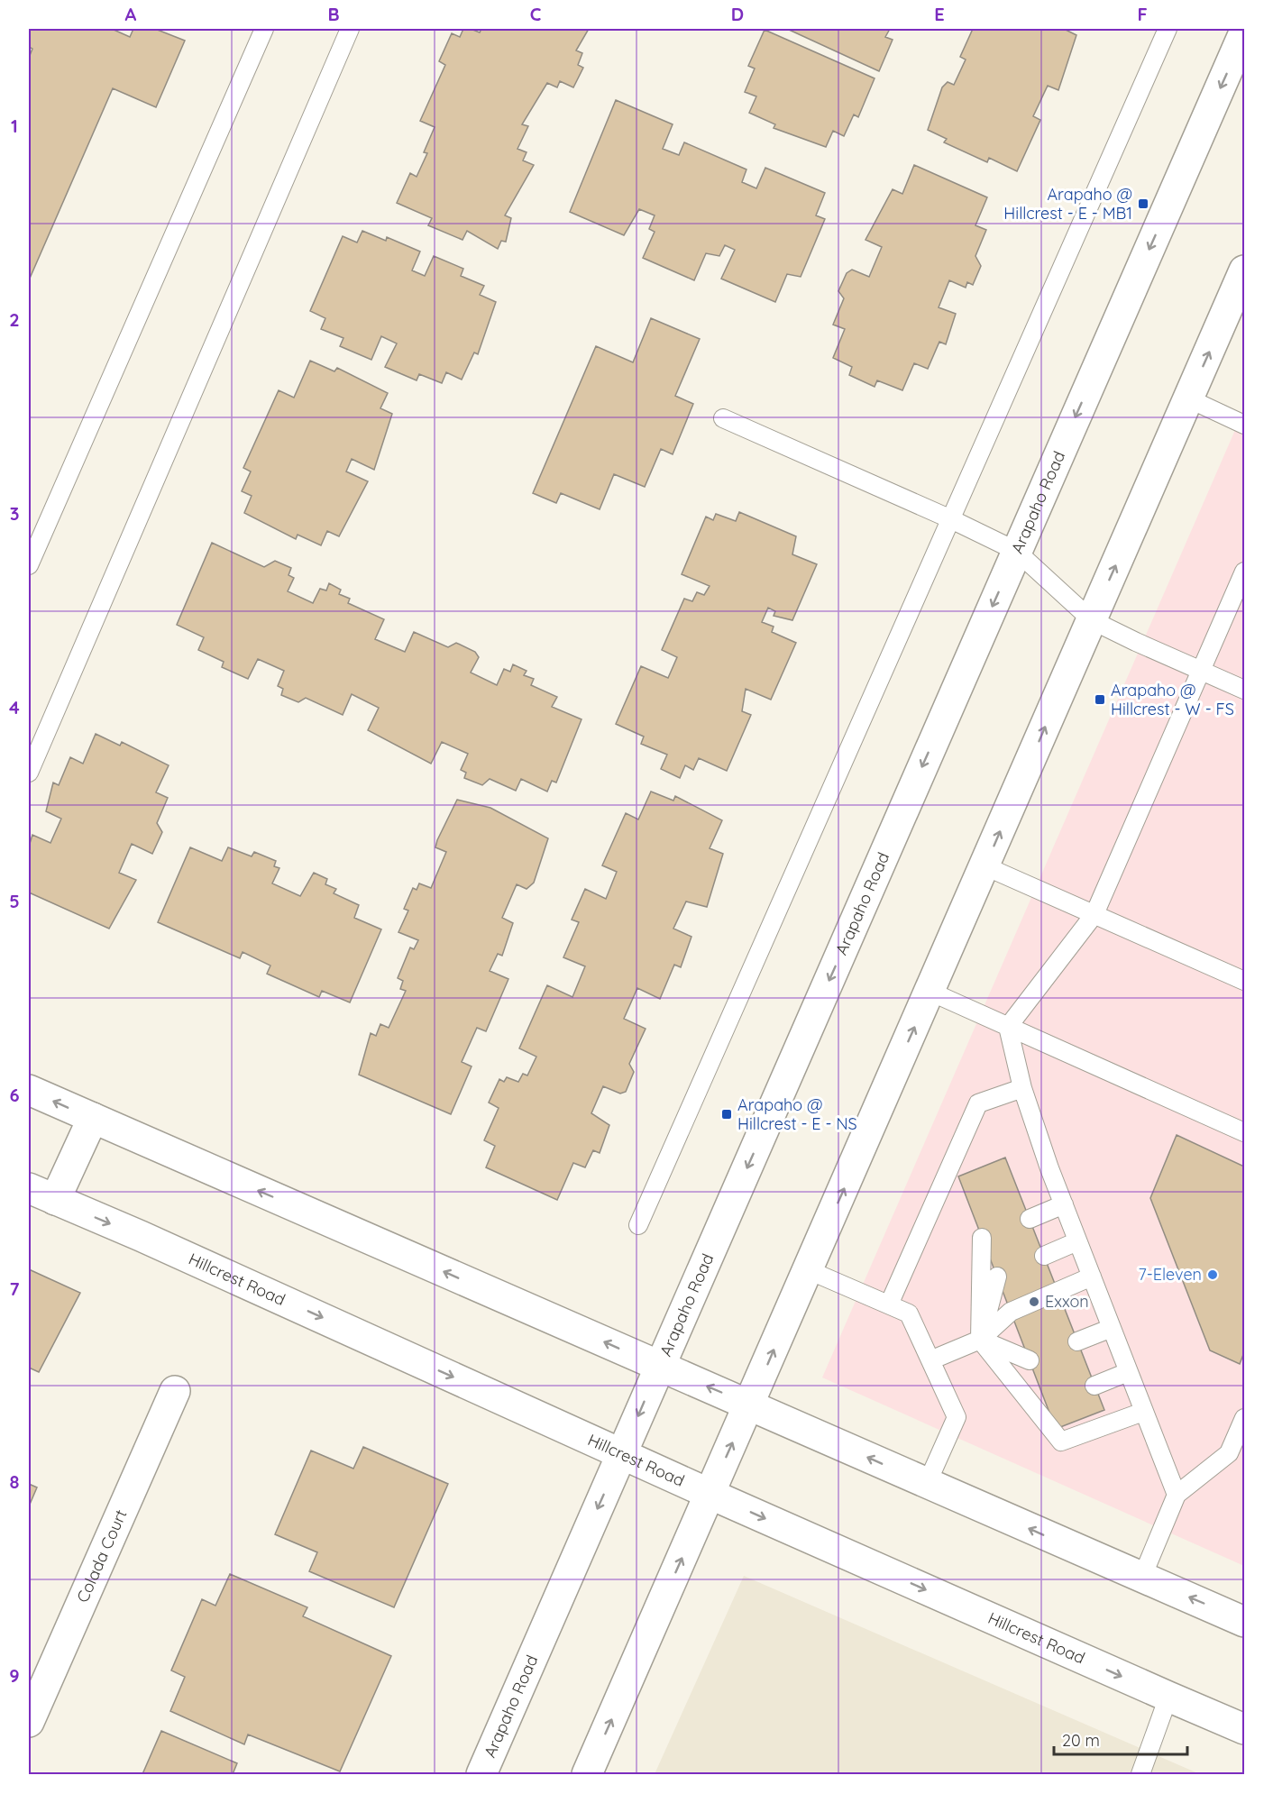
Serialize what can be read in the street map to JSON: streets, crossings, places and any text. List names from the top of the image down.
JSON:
{
  "streets": {
    "main road": ["Arapaho Road", "Hillcrest Road", "Colada Court"]
  },
  "crossings": [
    ["Arapaho Road", "Hillcrest Road"]
  ],
  "places": {
    "transit": ["Arapaho @ Hillcrest - E - MB1", "Arapaho @ Hillcrest - W - FS", "Arapaho @ Hillcrest - E - NS"],
    "other": ["7-Eleven", "Exxon"]
  },
  "scale_bar": "20 m",
  "grid": {
    "columns": [
      "A",
      "B",
      "C",
      "D",
      "E",
      "F"
    ],
    "rows": [
      "1",
      "2",
      "3",
      "4",
      "5",
      "6",
      "7",
      "8",
      "9"
    ]
  }
}
